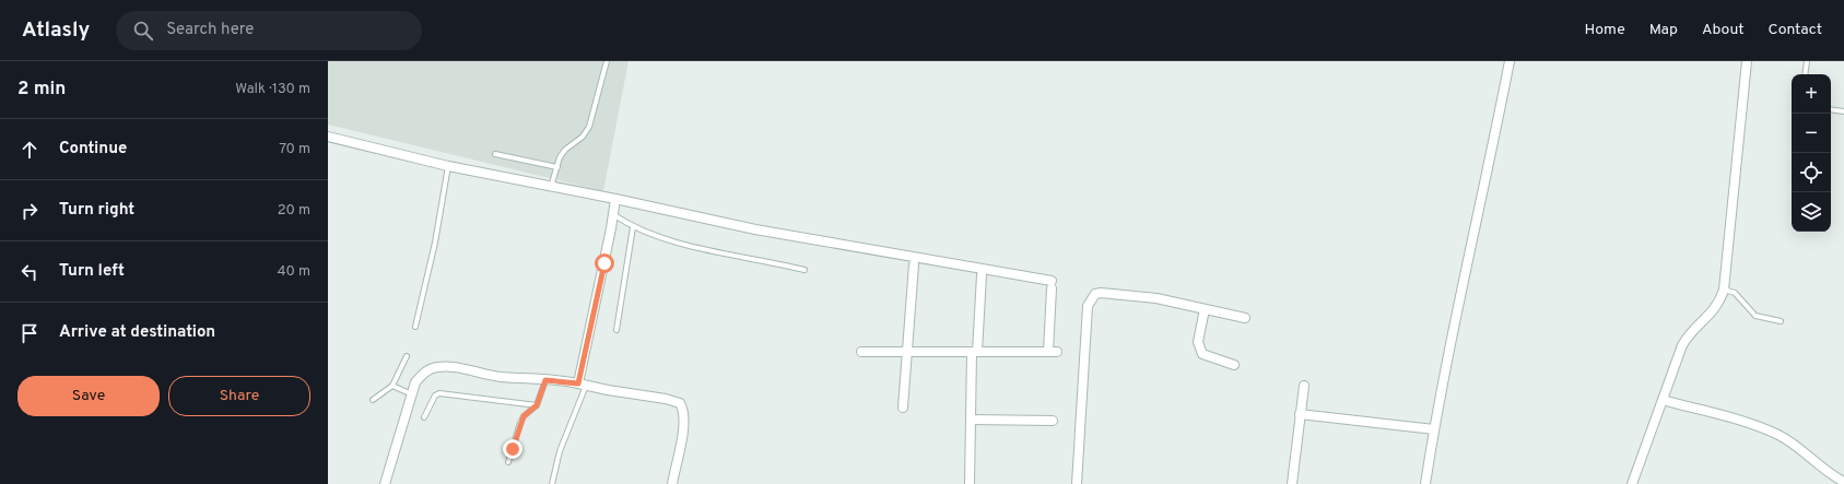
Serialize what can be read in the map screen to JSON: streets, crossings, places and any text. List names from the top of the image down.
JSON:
{
  "page": {
    "header": "Atlasly",
    "search": "Search here",
    "nav": [
      "Home",
      "Map",
      "About",
      "Contact"
    ],
    "heading": ["2 min", "Walk · 130 m"],
    "map_buttons": ["+", "−"],
    "list": [
      ["Continue", "70 m"],
      ["Turn right", "20 m"],
      ["Turn left", "40 m"],
      "Arrive at destination"
    ],
    "buttons": ["Save", "Share"]
  }
}
